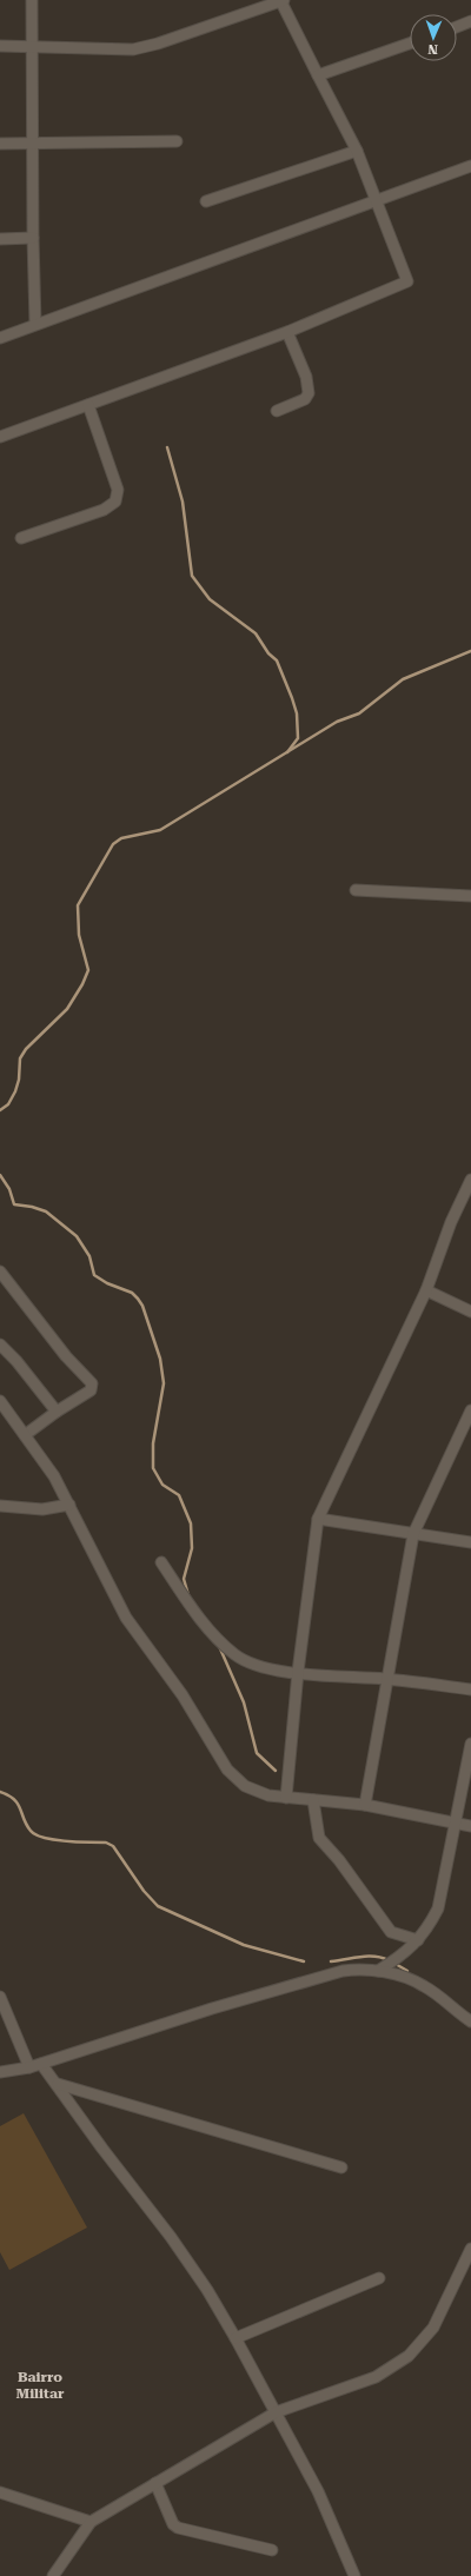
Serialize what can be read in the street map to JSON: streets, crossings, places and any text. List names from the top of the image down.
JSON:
{
  "districts": ["Bairro Militar"],
  "north": "bottom"
}
